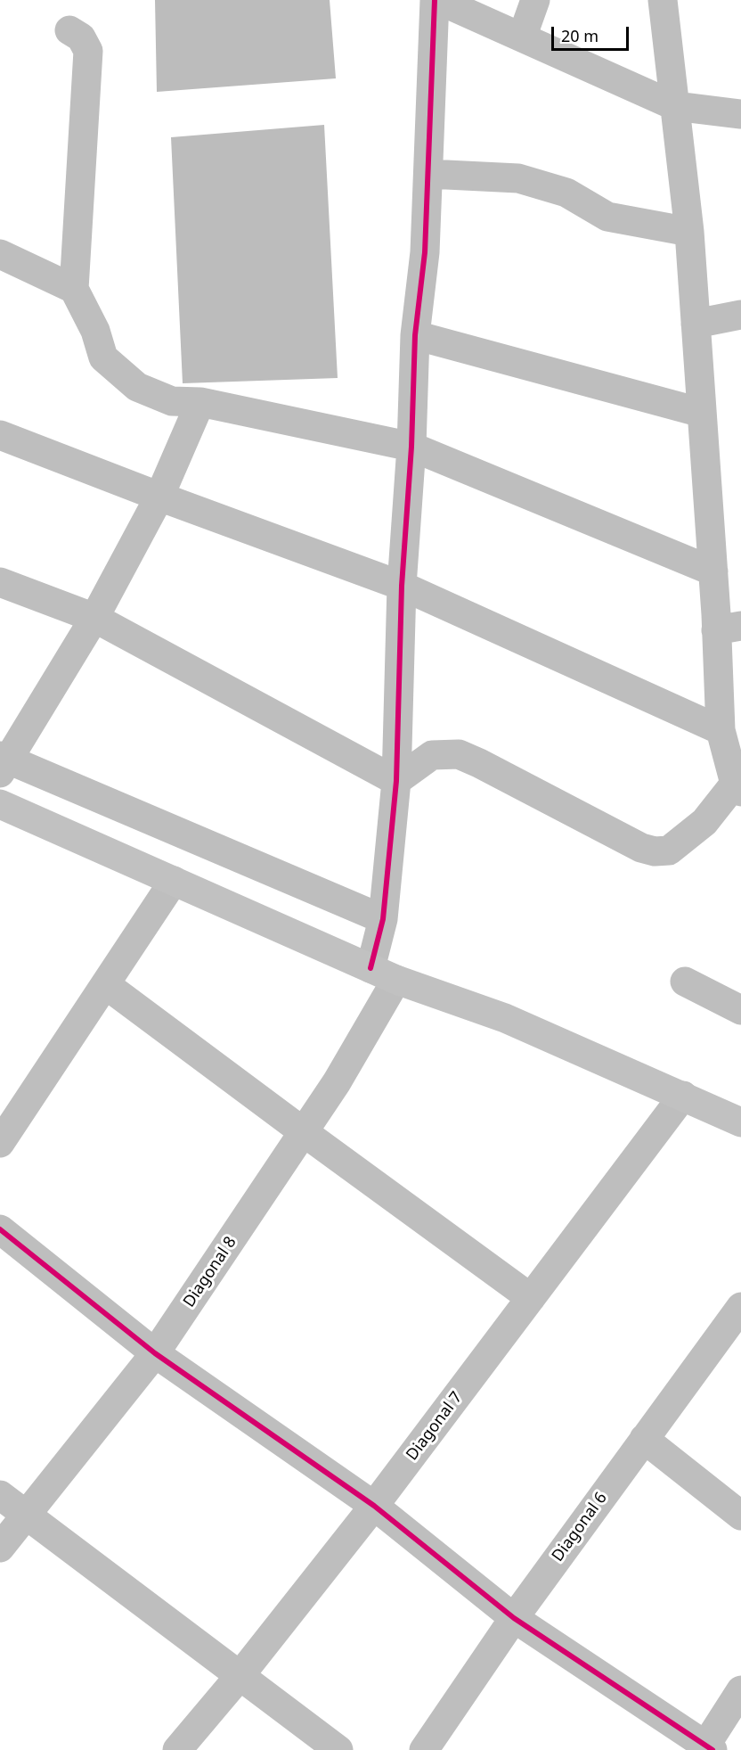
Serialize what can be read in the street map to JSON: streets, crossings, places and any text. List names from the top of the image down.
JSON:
{
  "streets": {
    "street": ["Diagonal 8", "Diagonal 7", "Diagonal 6"]
  },
  "scale_bar": "20 m"
}
